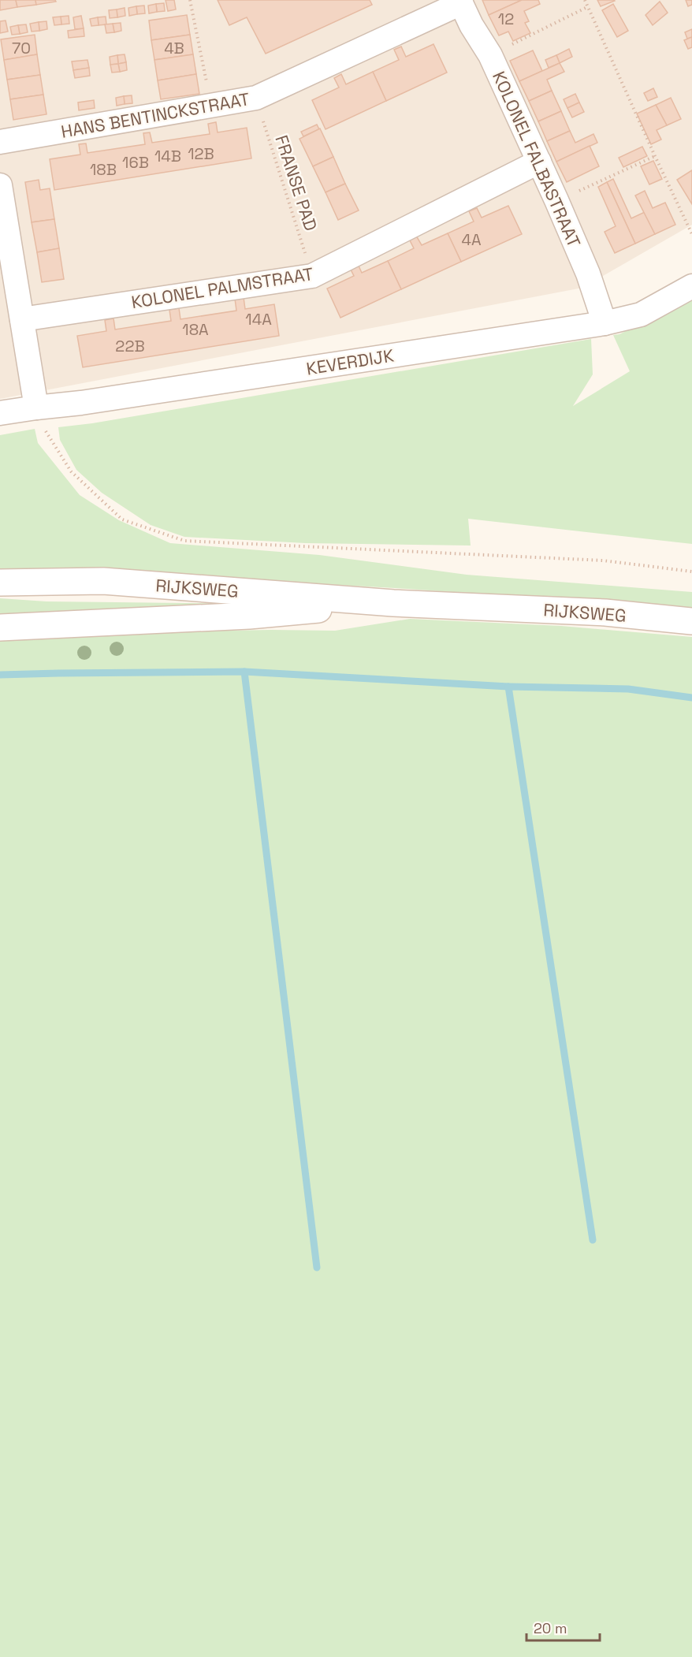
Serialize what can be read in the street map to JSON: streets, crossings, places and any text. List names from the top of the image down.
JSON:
{
  "streets": {
    "main road": ["RIJKSWEG"],
    "street": [
      "HANS BENTINCKSTRAAT",
      "KOLONEL FALBASTRAAT",
      "KOLONEL PALMSTRAAT",
      "KEVERDIJK"
    ],
    "path": ["FRANSE PAD"]
  },
  "crossings": [
    ["HANS BENTINCKSTRAAT", "KOLONEL FALBASTRAAT"],
    ["HANS BENTINCKSTRAAT", "FRANSE PAD"],
    ["KOLONEL FALBASTRAAT", "KOLONEL PALMSTRAAT"],
    ["KOLONEL FALBASTRAAT", "KEVERDIJK"],
    ["FRANSE PAD", "KOLONEL PALMSTRAAT"]
  ],
  "house_numbers": [
    "12",
    "70",
    "4B",
    "12B",
    "14B",
    "16B",
    "18B",
    "4A",
    "14A",
    "18A",
    "22B"
  ],
  "scale_bar": "20 m"
}
